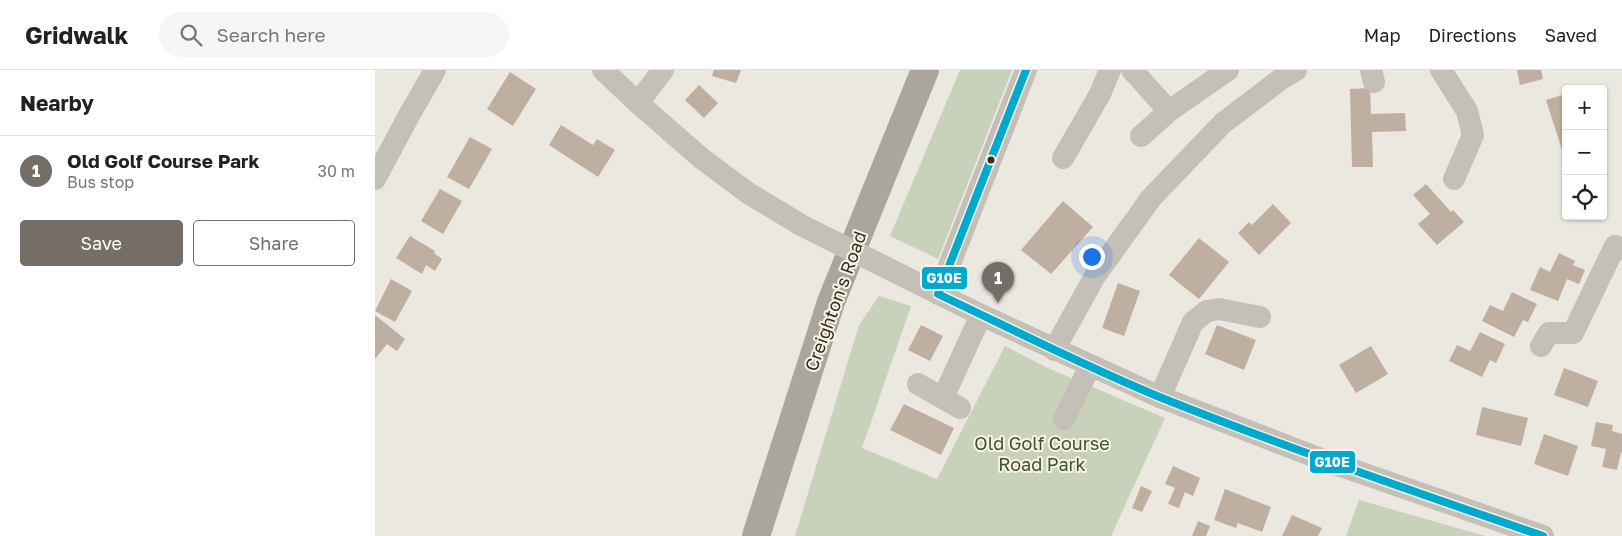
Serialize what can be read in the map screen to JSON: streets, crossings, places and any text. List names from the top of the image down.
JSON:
{
  "streets": {
    "highway": ["Creighton's Road"]
  },
  "parks": ["Old Golf Course Road Park"],
  "lines": ["transit line G10E"],
  "page": {
    "header": "Gridwalk",
    "search": "Search here",
    "nav": ["Map", "Directions", "Saved"],
    "heading": "Nearby",
    "map_buttons": ["+", "−"],
    "list": [
      {
        "mark": "1",
        "name": "Old Golf Course Park",
        "note": "Bus stop",
        "value": "30 m"
      }
    ],
    "buttons": ["Save", "Share"],
    "pins": "1"
  }
}
